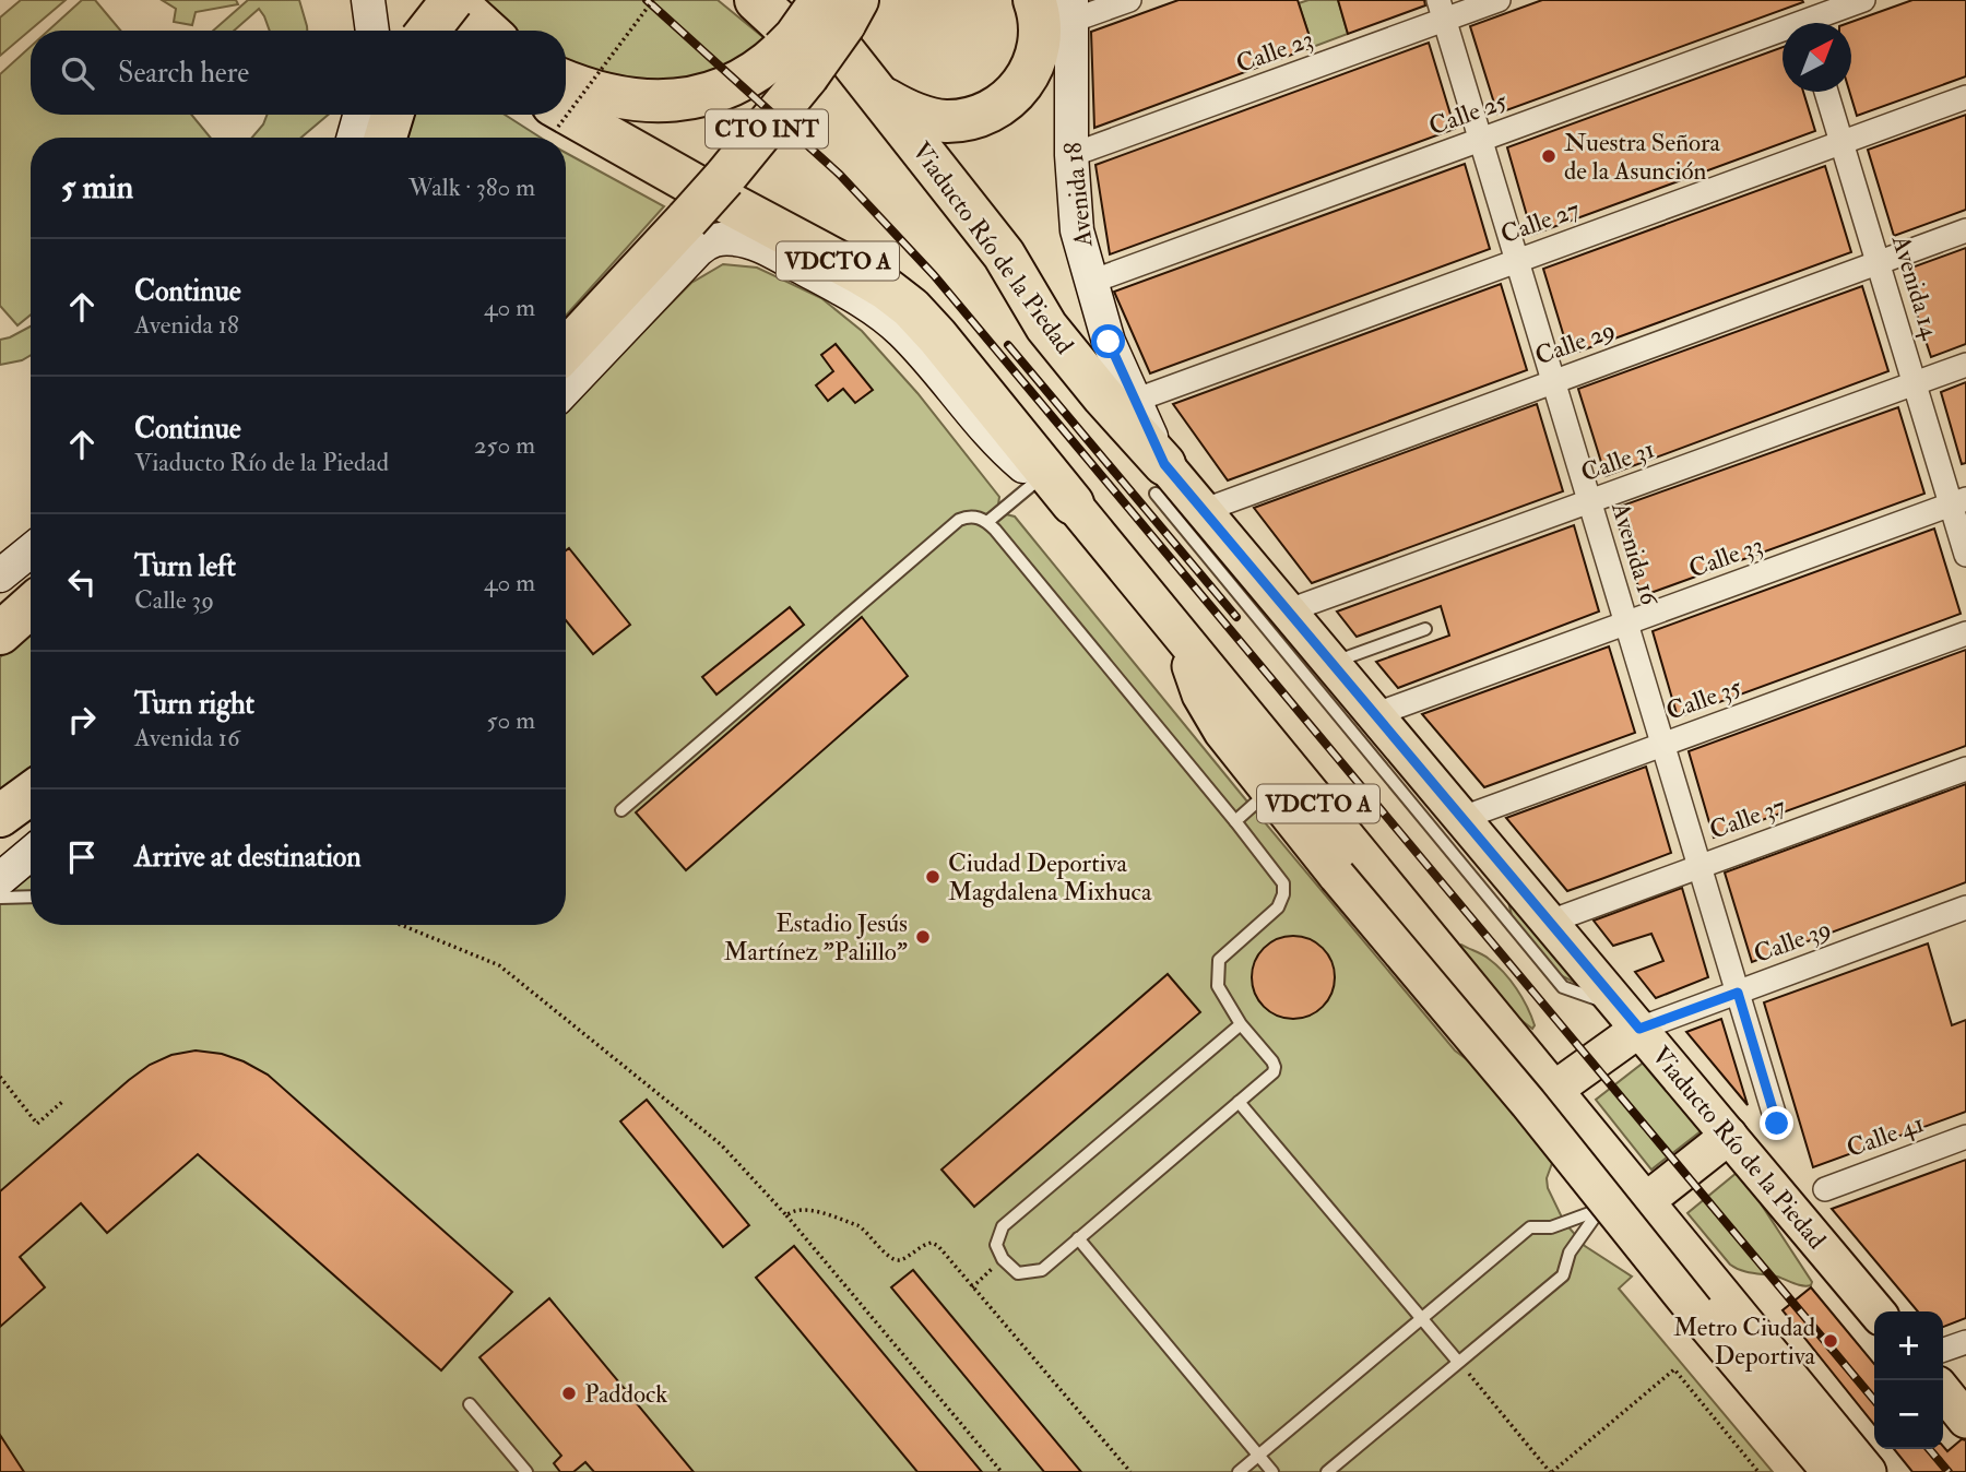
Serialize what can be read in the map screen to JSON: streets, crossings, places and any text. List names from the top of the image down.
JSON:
{
  "streets": {
    "highway": ["CTO INT", "Viaducto Río de la Piedad", "VDCTO A"],
    "main road": ["Avenida 18"],
    "street": [
      "Calle 23",
      "Calle 25",
      "Calle 27",
      "Avenida 14",
      "Calle 29",
      "Calle 31",
      "Avenida 16",
      "Calle 33",
      "Calle 35",
      "Calle 37",
      "Calle 39",
      "Calle 41"
    ]
  },
  "crossings": [
    ["Calle 23", "Avenida 18"],
    ["Calle 23", "Avenida 16"],
    ["Calle 25", "Avenida 18"],
    ["Calle 25", "Avenida 16"],
    ["CTO INT", "Viaducto Río de la Piedad"],
    ["CTO INT", "VDCTO A"],
    ["Avenida 18", "Calle 27"],
    ["Avenida 18", "Viaducto Río de la Piedad"],
    ["Calle 27", "Avenida 14"],
    ["Calle 27", "Avenida 16"],
    ["Viaducto Río de la Piedad", "Calle 29"],
    ["Viaducto Río de la Piedad", "Calle 31"],
    ["Viaducto Río de la Piedad", "Calle 33"],
    ["Viaducto Río de la Piedad", "Calle 35"],
    ["Viaducto Río de la Piedad", "Calle 37"],
    ["Viaducto Río de la Piedad", "Calle 39"],
    ["Avenida 14", "Calle 29"],
    ["Avenida 14", "Calle 31"],
    ["Avenida 14", "Calle 33"],
    ["Calle 29", "Avenida 16"],
    ["Calle 31", "Avenida 16"],
    ["Avenida 16", "Calle 33"],
    ["Avenida 16", "Calle 35"],
    ["Avenida 16", "Calle 37"],
    ["Avenida 16", "Calle 39"]
  ],
  "places": [
    "Nuestra Señora de la Asunción",
    "Ciudad Deportiva Magdalena Mixhuca",
    "Estadio Jesús Martínez \"Palillo\"",
    "Metro Ciudad Deportiva",
    "Paddock"
  ],
  "north": "top right",
  "page": {
    "search": "Search here",
    "heading": ["5 min", "Walk · 380 m"],
    "list": [
      ["Continue", "Avenida 18", "40 m"],
      ["Continue", "Viaducto Río de la Piedad", "250 m"],
      ["Turn left", "Calle 39", "40 m"],
      ["Turn right", "Avenida 16", "50 m"],
      "Arrive at destination"
    ],
    "map_buttons": ["+", "−"]
  }
}
